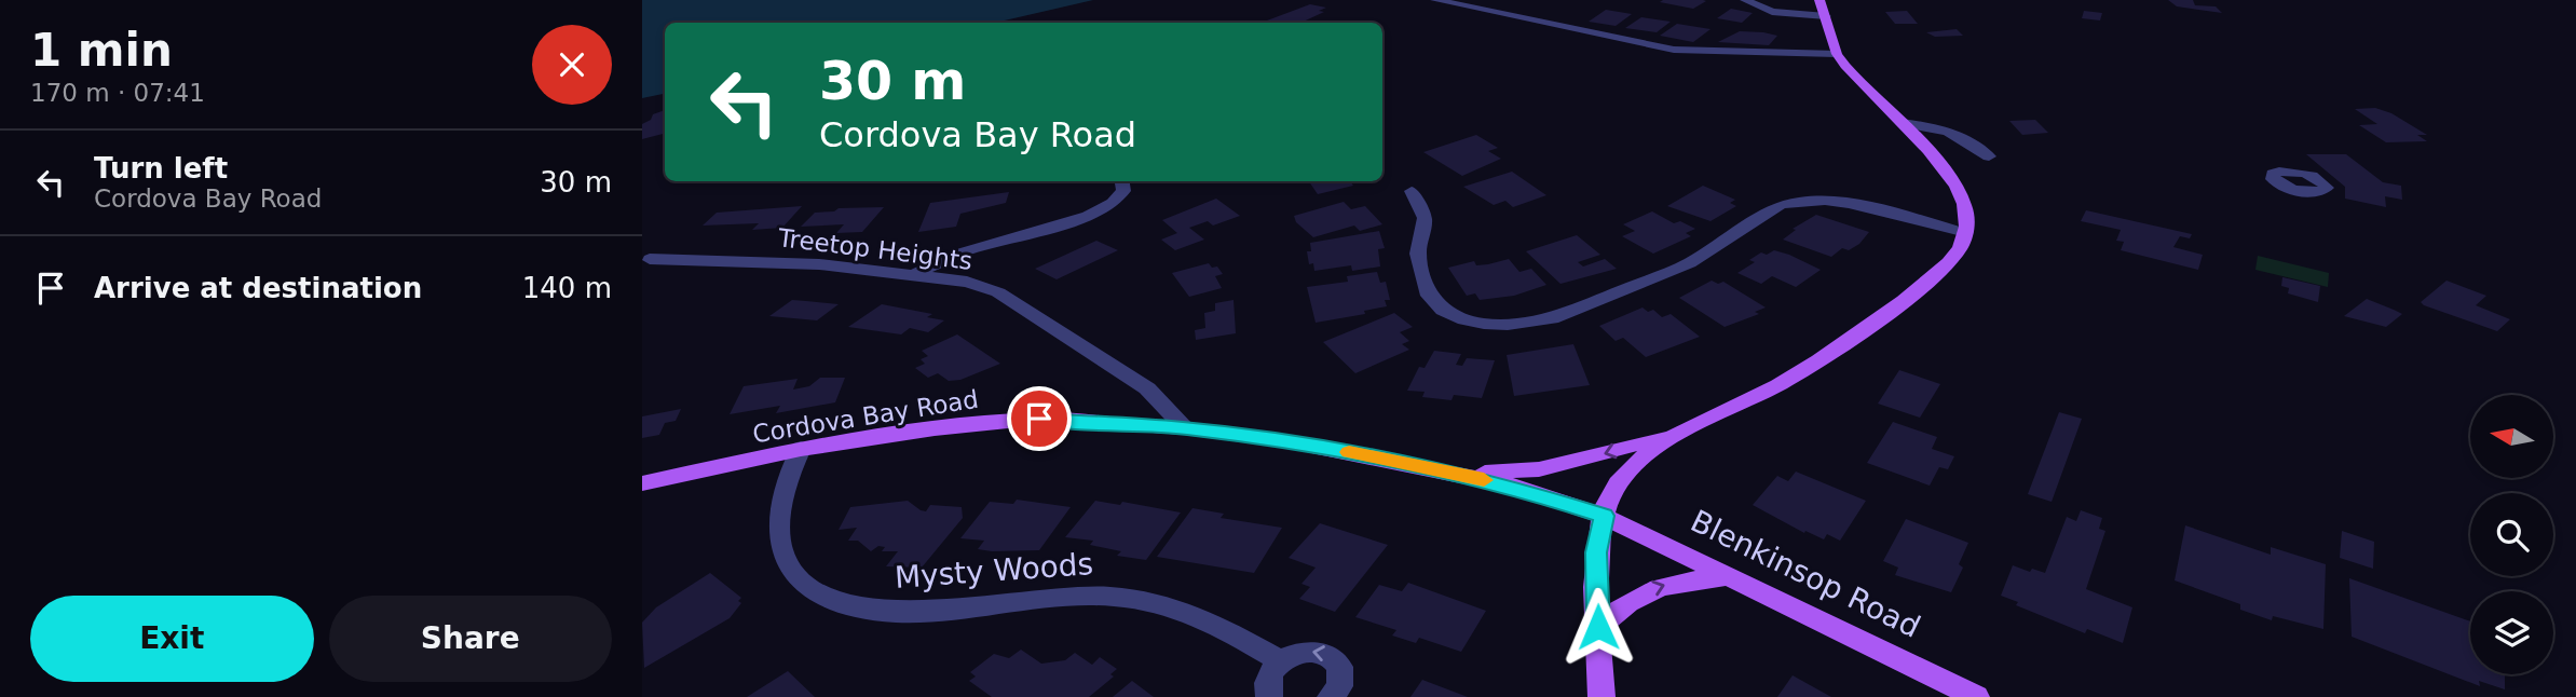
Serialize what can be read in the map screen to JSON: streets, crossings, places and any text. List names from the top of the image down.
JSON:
{
  "streets": {
    "main road": ["Cordova Bay Road", "Blenkinsop Road"],
    "street": ["Treetop Heights", "Mysty Woods"]
  },
  "crossings": [
    ["Treetop Heights", "Cordova Bay Road"],
    ["Cordova Bay Road", "Mysty Woods"],
    ["Cordova Bay Road", "Blenkinsop Road"]
  ],
  "north": "left",
  "page": {
    "heading": ["1 min", "170 m · 07:41"],
    "turn": ["30 m", "Cordova Bay Road"],
    "list": [
      {
        "name": "Turn left",
        "note": "Cordova Bay Road",
        "value": "30 m"
      },
      {
        "name": "Arrive at destination",
        "value": "140 m"
      }
    ],
    "buttons": ["Exit", "Share"]
  }
}
